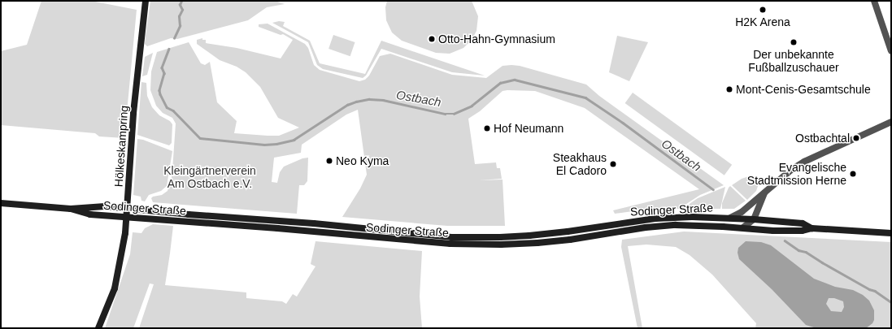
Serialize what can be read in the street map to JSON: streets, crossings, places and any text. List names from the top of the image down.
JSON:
{
  "streets": {
    "main road": ["Hölkeskampring", "Sodinger Straße"]
  },
  "crossings": [
    ["Hölkeskampring", "Sodinger Straße"]
  ],
  "water": ["Ostbach"],
  "parks": ["Kleingärtnerverein Am Ostbach e.V."],
  "places": [
    "H2K Arena",
    "Otto-Hahn-Gymnasium",
    "Der unbekannte Fußballzuschauer",
    "Mont-Cenis-Gesamtschule",
    "Hof Neumann",
    "Ostbachtal",
    "Neo Kyma",
    "Steakhaus El Cadoro",
    "Evangelische Stadtmission Herne"
  ]
}
